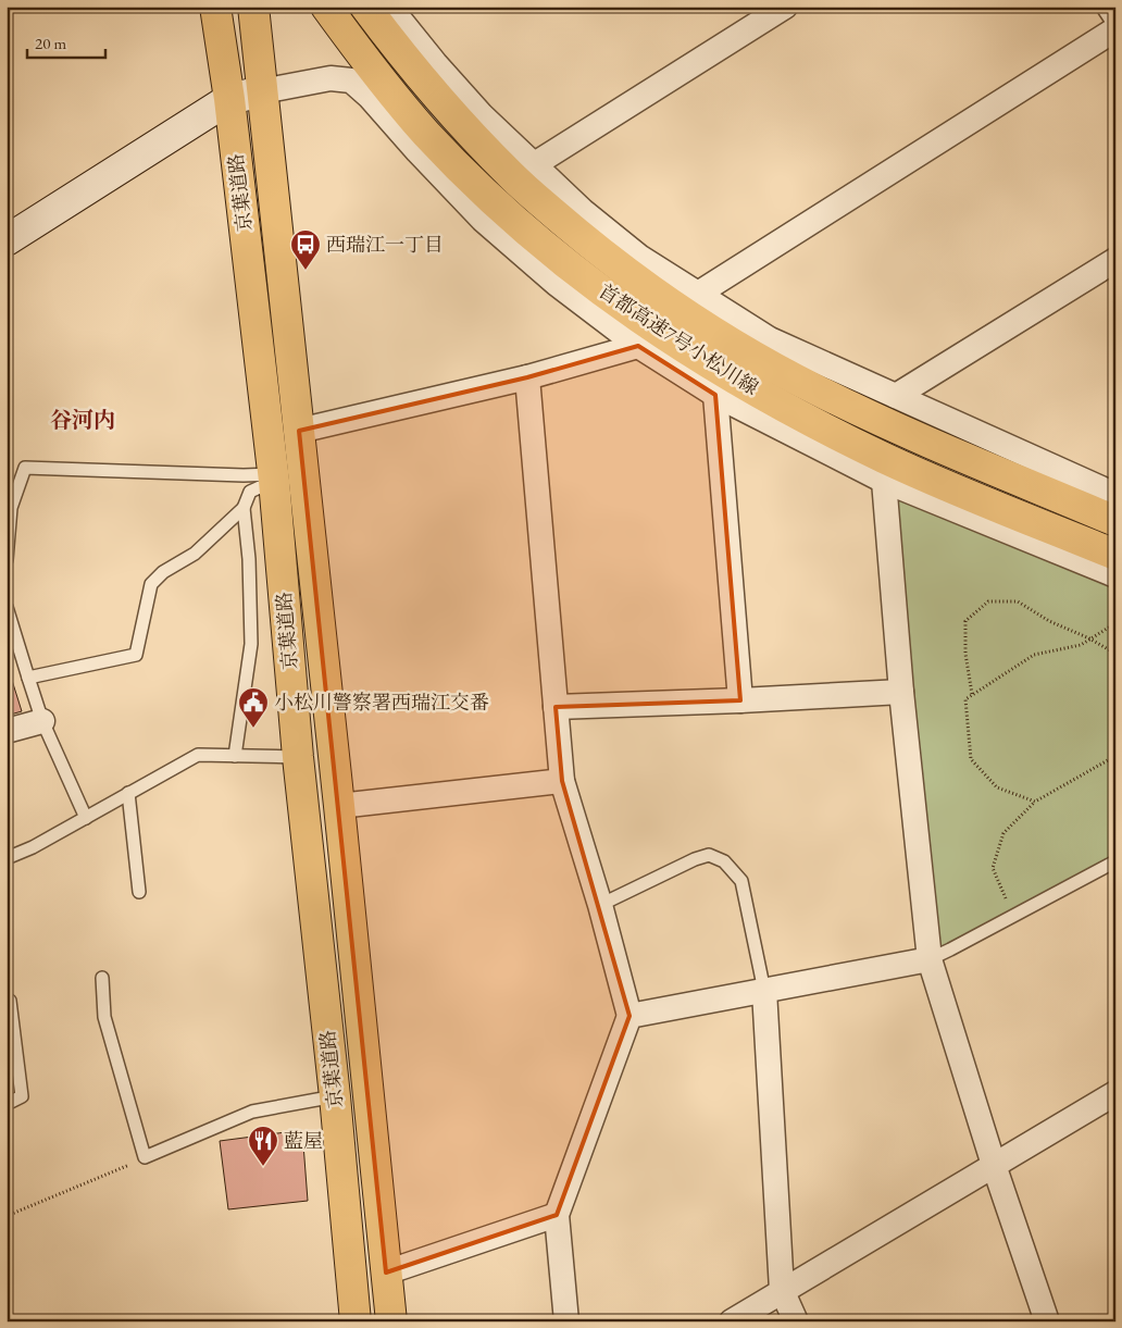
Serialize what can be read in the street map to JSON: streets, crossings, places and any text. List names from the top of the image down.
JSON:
{
  "streets": {
    "highway": ["京葉道路", "首都高速7号小松川線"]
  },
  "districts": ["谷河内"],
  "places": {
    "bus stop": ["西瑞江一丁目"],
    "public building": ["小松川警察署西瑞江交番"],
    "restaurant": ["藍屋"]
  },
  "scale_bar": "20 m"
}
